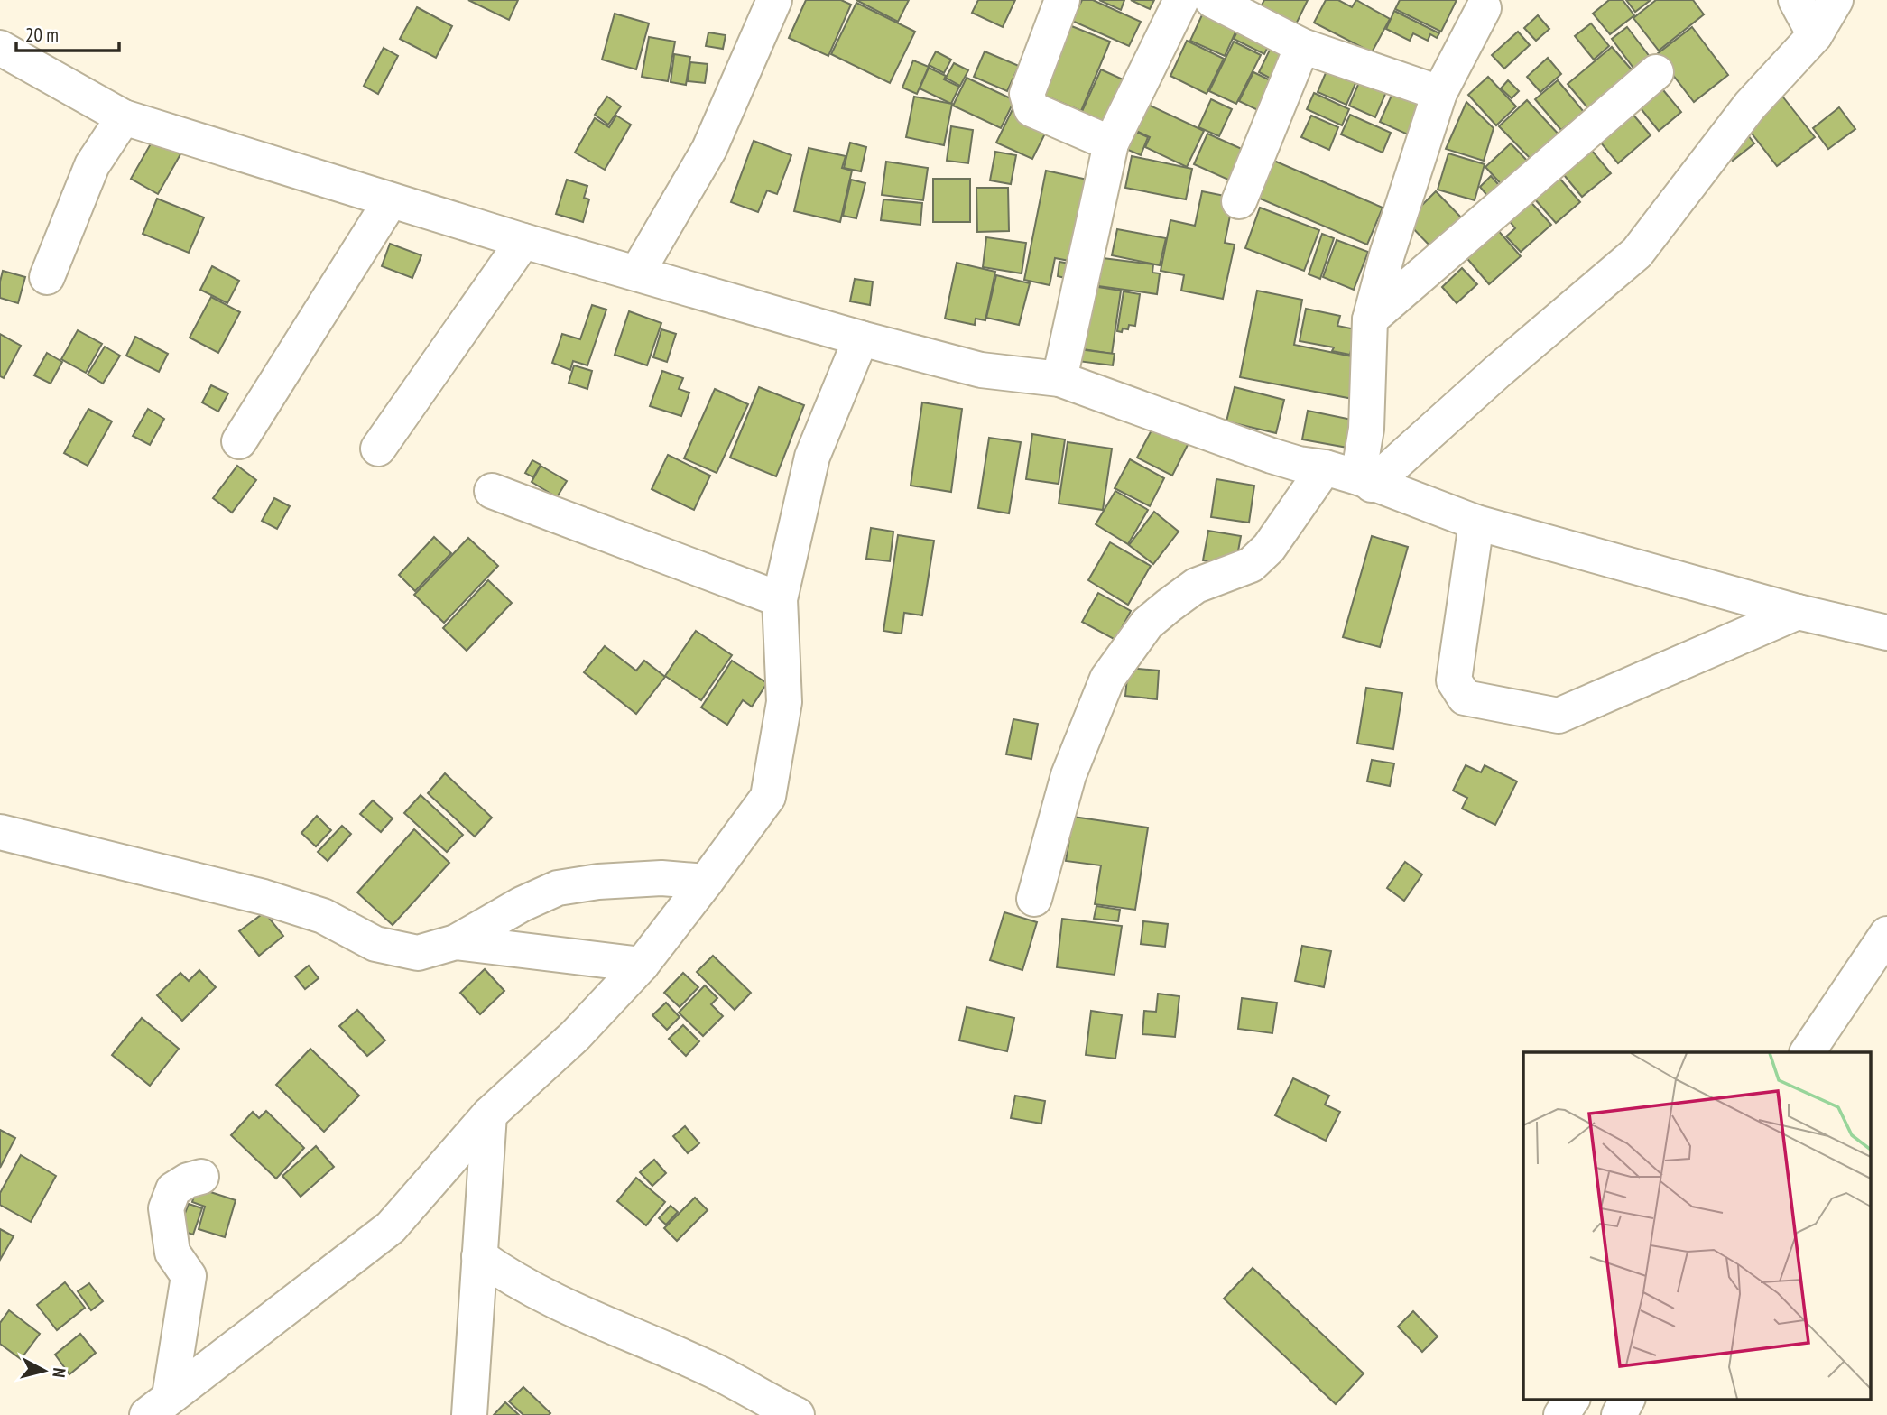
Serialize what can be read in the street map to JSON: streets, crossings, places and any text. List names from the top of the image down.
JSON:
{
  "scale_bar": "20 m",
  "north": "right"
}
